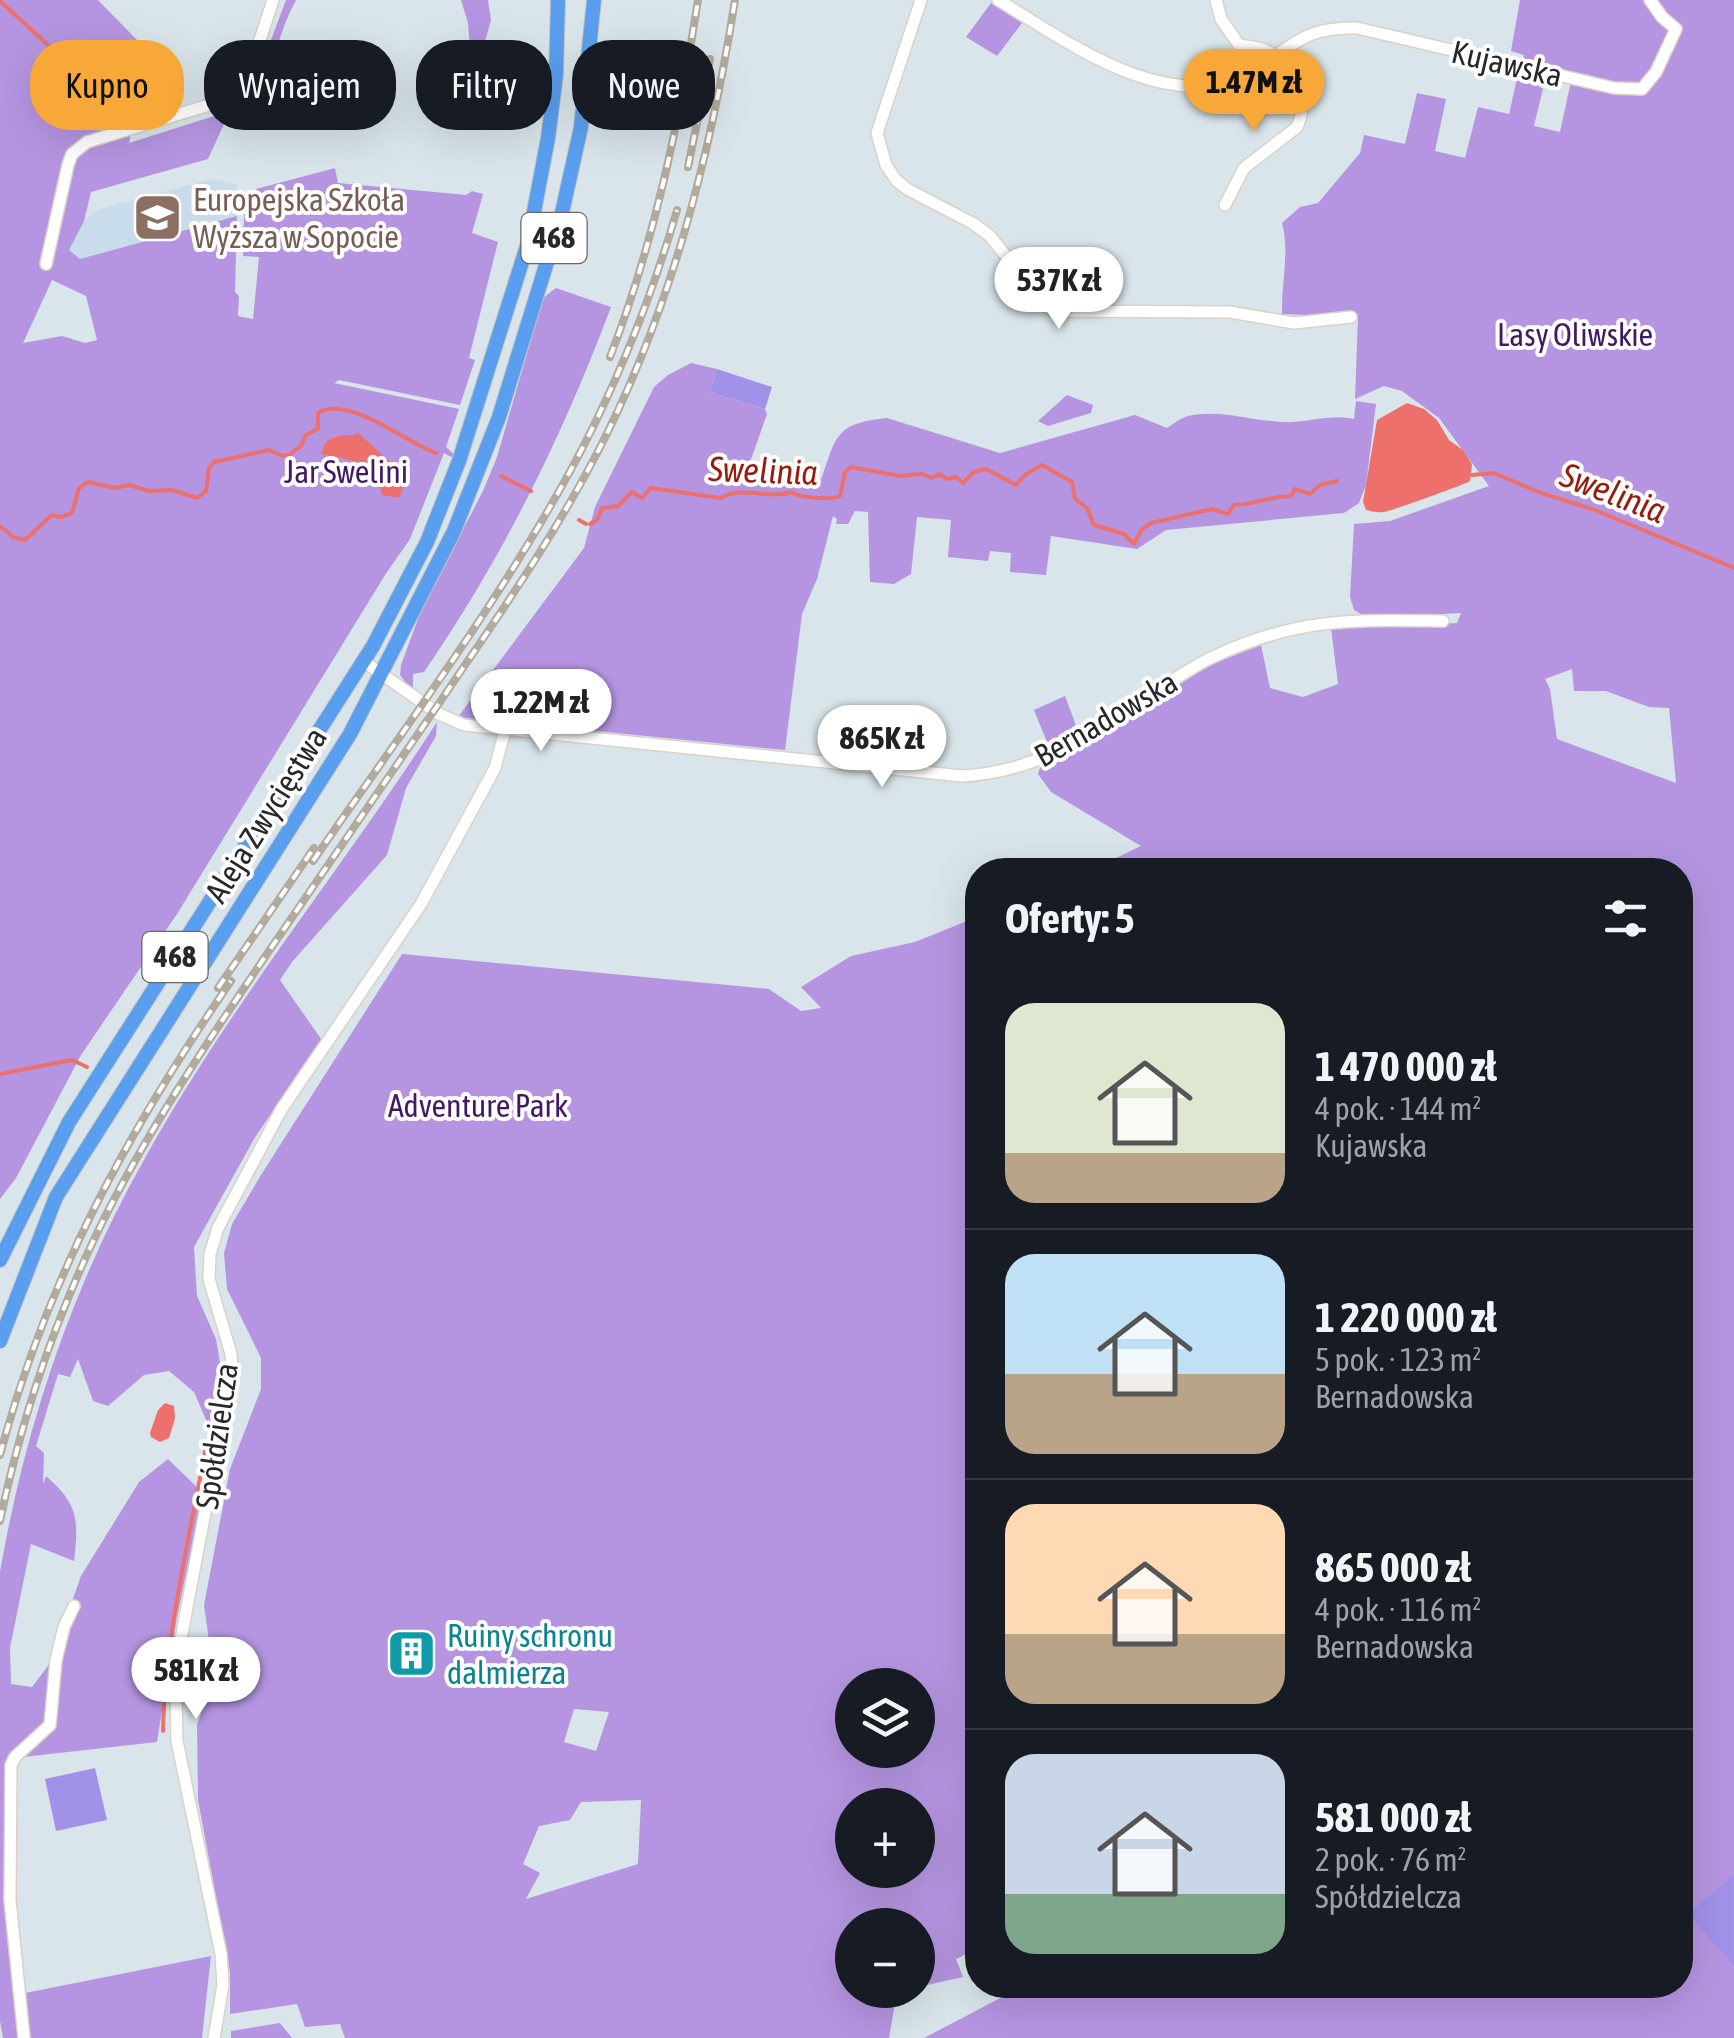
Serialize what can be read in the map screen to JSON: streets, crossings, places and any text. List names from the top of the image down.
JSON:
{
  "streets": {
    "main road": ["468", "Aleja Zwycięstwa"],
    "street": ["Kujawska", "Bernadowska", "Spółdzielcza"]
  },
  "crossings": [
    ["Bernadowska", "Aleja Zwycięstwa"],
    ["Bernadowska", "Spółdzielcza"]
  ],
  "water": ["Swelinia"],
  "parks": ["Lasy Oliwskie", "Jar Swelini", "Adventure Park"],
  "places": {
    "school or university": ["Europejska Szkoła Wyższa w Sopocie"],
    "building": ["Ruiny schronu dalmierza"]
  },
  "page": {
    "chip": [
      "Kupno",
      "Wynajem",
      "Filtry",
      "Nowe"
    ],
    "price": [
      "1.47M zł",
      "537K zł",
      "1.22M zł",
      "865K zł",
      "581K zł"
    ],
    "heading": "Oferty: 5",
    "list": [
      {
        "name": "1 470 000 zł",
        "note": "4 pok. · 144 m² · Kujawska"
      },
      {
        "name": "1 220 000 zł",
        "note": "5 pok. · 123 m² · Bernadowska"
      },
      {
        "name": "865 000 zł",
        "note": "4 pok. · 116 m² · Bernadowska"
      },
      {
        "name": "581 000 zł",
        "note": "2 pok. · 76 m² · Spółdzielcza"
      }
    ],
    "map_buttons": ["+", "−"]
  }
}
